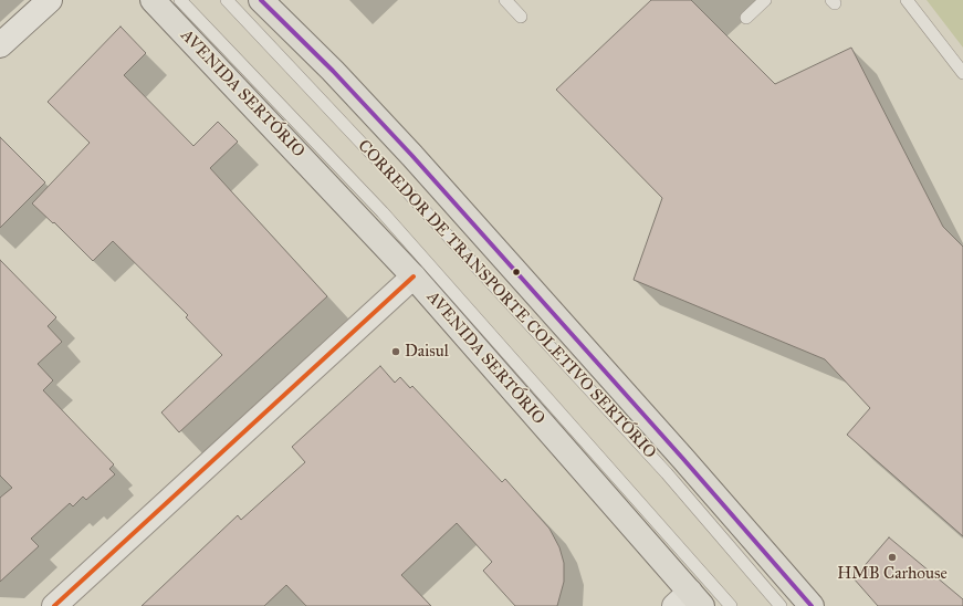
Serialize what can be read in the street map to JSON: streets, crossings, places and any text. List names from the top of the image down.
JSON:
{
  "streets": {
    "main road": ["AVENIDA SERTÓRIO"],
    "lane": ["CORREDOR DE TRANSPORTE COLETIVO SERTÓRIO"]
  },
  "places": ["Daisul", "HMB Carhouse"]
}
